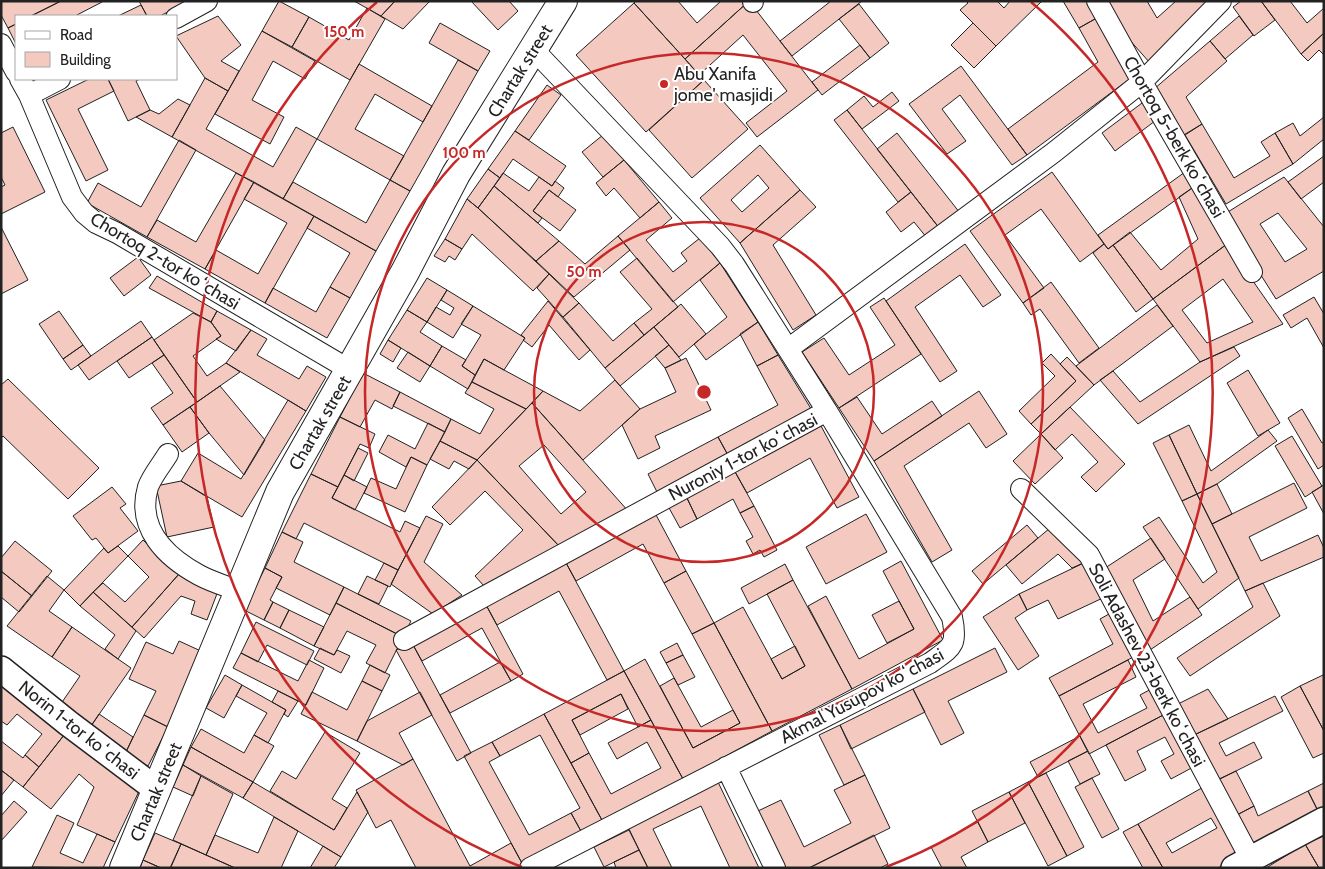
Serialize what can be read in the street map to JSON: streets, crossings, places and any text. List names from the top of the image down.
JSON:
{
  "streets": {
    "main road": ["Chartak street"],
    "street": [
      "Chortoq 5-berk koʻchasi",
      "Chortoq 2-tor koʻchasi",
      "Nuroniy 1-tor koʻchasi",
      "Soli Adashev 23-berk koʻchasi",
      "Akmal Yusupov koʻchasi",
      "Norin 1-tor koʻchasi"
    ]
  },
  "crossings": [
    ["Chartak street", "Chortoq 2-tor koʻchasi"],
    ["Chartak street", "Nuroniy 1-tor koʻchasi"],
    ["Chartak street", "Norin 1-tor koʻchasi"],
    ["Nuroniy 1-tor koʻchasi", "Akmal Yusupov koʻchasi"]
  ],
  "places": ["Abu Xanifa jome' masjidi"],
  "legend": ["Road", "Building"],
  "rings": ["150 m", "100 m", "50 m"]
}
